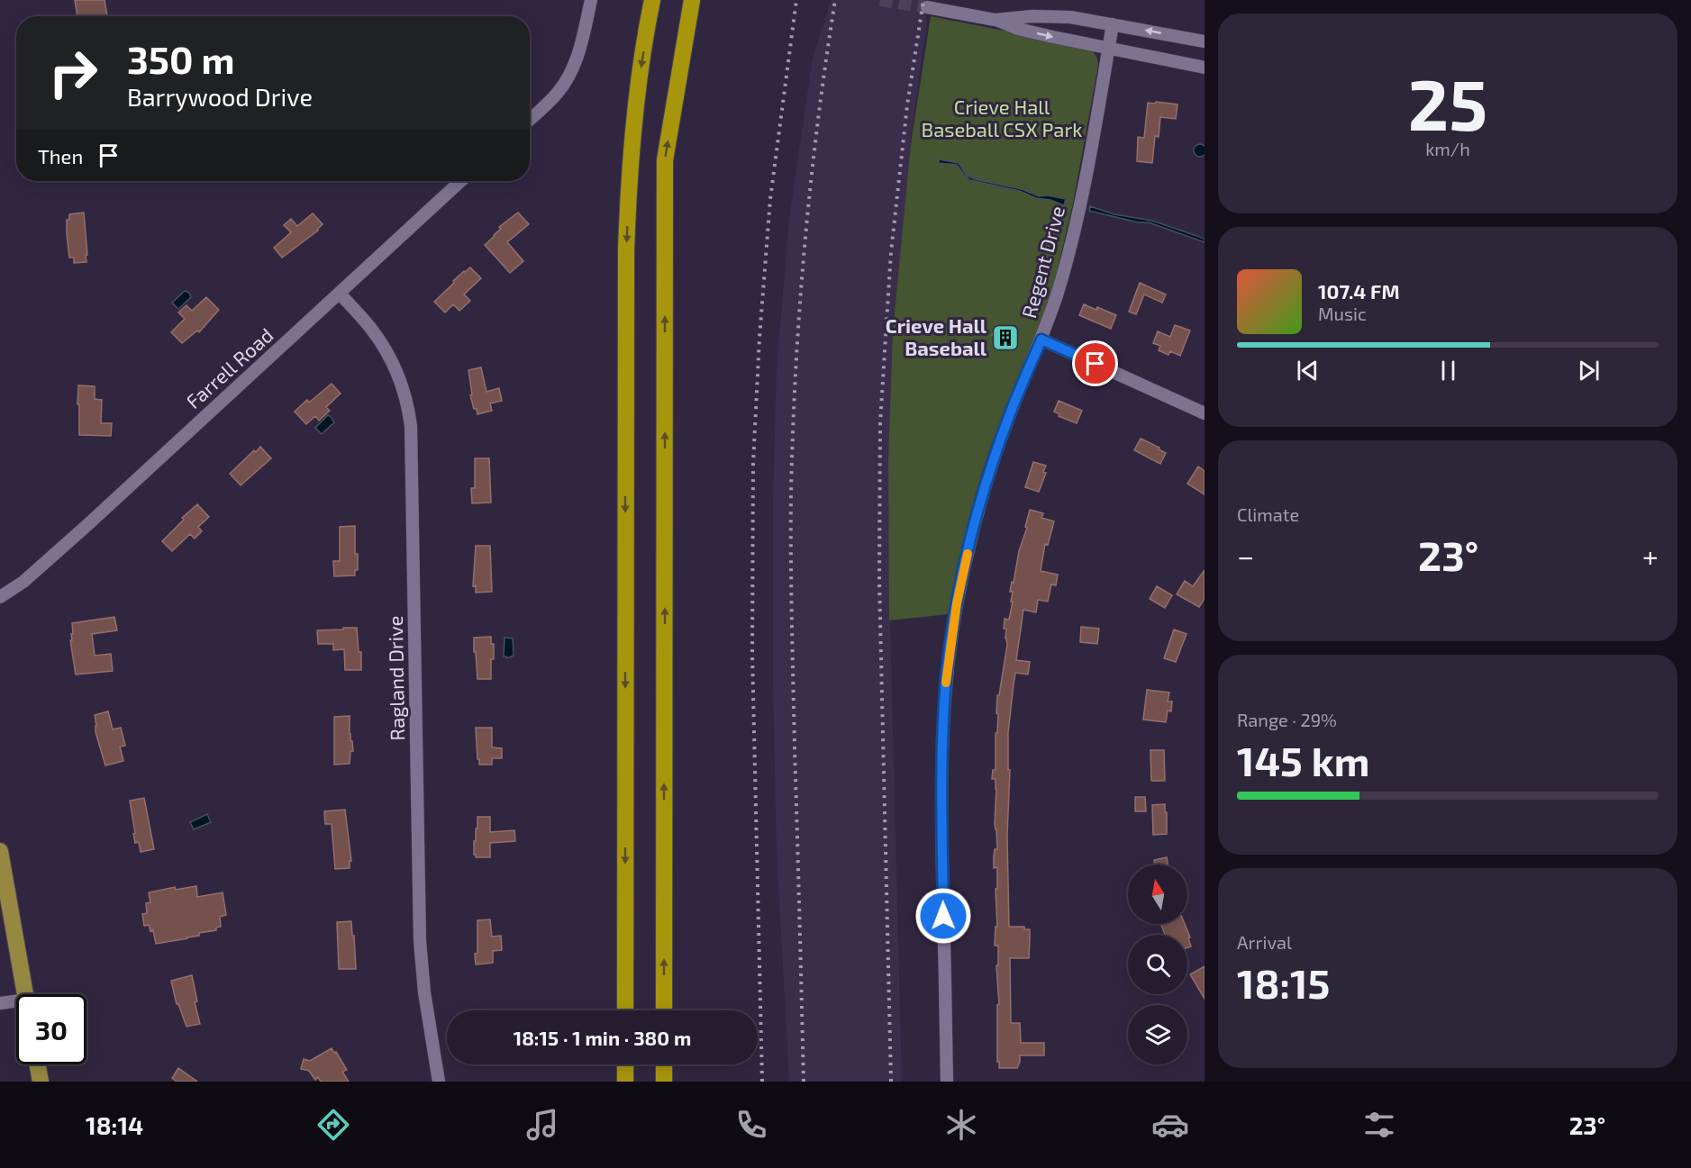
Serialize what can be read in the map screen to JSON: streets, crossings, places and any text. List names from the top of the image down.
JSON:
{
  "streets": {
    "street": ["Regent Drive", "Farrell Road", "Ragland Drive"]
  },
  "crossings": [
    ["Farrell Road", "Ragland Drive"]
  ],
  "parks": ["Crieve Hall Baseball CSX Park"],
  "places": {
    "building": ["Crieve Hall Baseball"]
  },
  "north": "top",
  "page": {
    "tile": [
      ["25", "km/h"],
      "Climate",
      ["Range · 29%", "145 km"],
      ["Arrival", "18:15"]
    ],
    "turn": ["350 m", "Barrywood Drive"],
    "then": "Then",
    "song": ["107.4 FM", "Music"],
    "heat": ["−", "23°", "+"],
    "limit": "30",
    "trip": "18:15 · 1 min · 380 m",
    "tabs": ["18:14", "23°"]
  }
}
